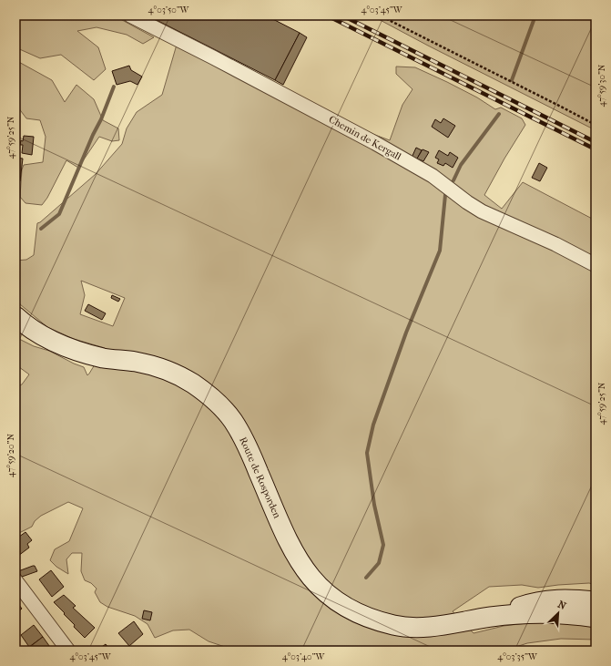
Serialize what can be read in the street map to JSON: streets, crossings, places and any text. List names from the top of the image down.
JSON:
{
  "streets": {
    "main road": ["Route de Rosporden"],
    "street": ["Chemin de Kergall"]
  },
  "north": "top right",
  "coordinates": [
    "4°03'50\"W",
    "4°03'45\"W",
    "47°59'30\"N",
    "47°59'25\"N",
    "47°59'20\"N",
    "4°03'40\"W",
    "4°03'35\"W"
  ]
}
